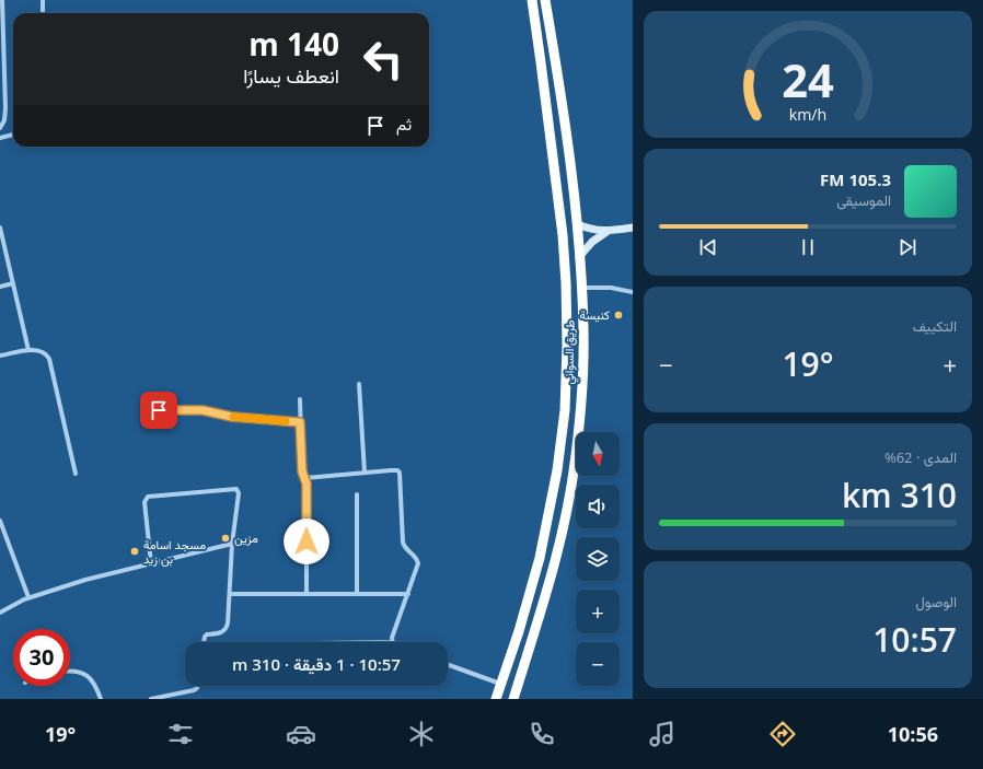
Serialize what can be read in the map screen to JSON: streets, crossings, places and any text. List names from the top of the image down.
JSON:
{
  "streets": {
    "highway": ["طريق السواني"]
  },
  "places": ["كنيسة", "مزين", "مسجد اسامة بن زيد"],
  "north": "bottom",
  "page": {
    "turn": ["140 m", "انعطف يسارًا"],
    "then": "ثم",
    "song": ["105.3 FM", "الموسيقى"],
    "tile": [
      "التكييف",
      ["المدى · 62%", "310 km"],
      ["الوصول", "10:57"]
    ],
    "heat": ["−", "19°", "+"],
    "map_buttons": ["+", "−"],
    "limit": "30",
    "trip": "10:57 · 1 دقيقة · 310 m",
    "tabs": ["10:56", "19°"],
    "gauge": ["24", "km/h"]
  }
}
